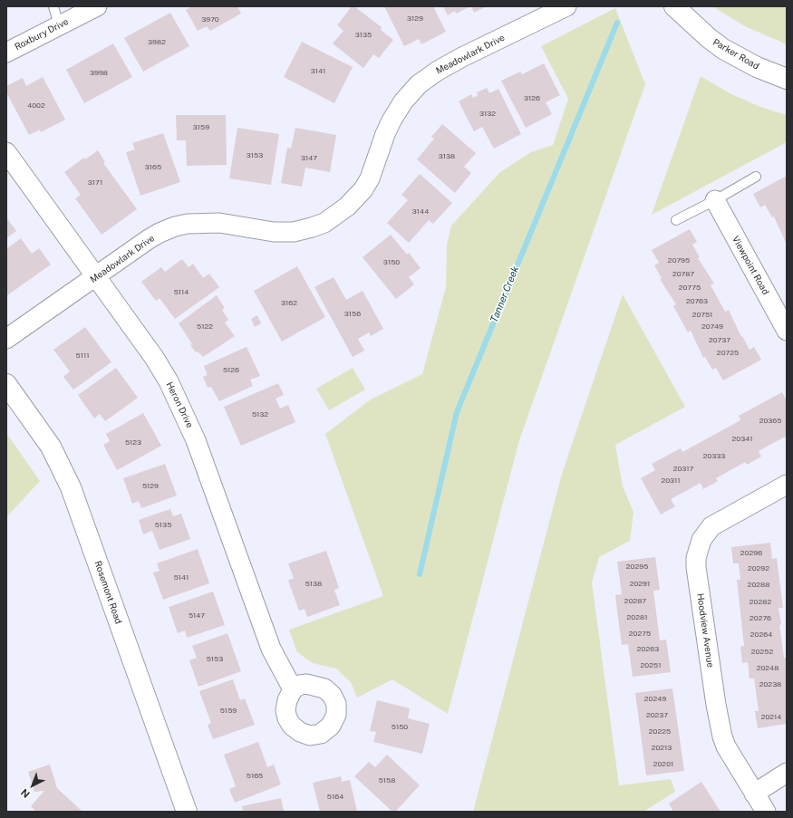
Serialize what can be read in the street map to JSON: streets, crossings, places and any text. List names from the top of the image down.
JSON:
{
  "streets": {
    "main road": ["Parker Road", "Rosemont Road"],
    "street": [
      "Roxbury Drive",
      "Meadowlark Drive",
      "Viewpoint Road",
      "Heron Drive",
      "Hoodview Avenue"
    ]
  },
  "crossings": [
    ["Meadowlark Drive", "Heron Drive"]
  ],
  "water": ["Tanner Creek"],
  "house_numbers": [
    "3129",
    "3970",
    "3135",
    "3982",
    "3141",
    "3998",
    "3126",
    "4002",
    "3132",
    "3159",
    "3153",
    "3138",
    "3147",
    "3165",
    "3171",
    "3144",
    "20795",
    "3150",
    "20787",
    "20775",
    "5114",
    "20763",
    "3162",
    "3156",
    "20751",
    "5122",
    "20749",
    "20737",
    "20725",
    "5111",
    "5126",
    "5132",
    "20365",
    "20341",
    "5123",
    "20333",
    "20317",
    "20311",
    "5129",
    "5135",
    "20296",
    "20295",
    "20292",
    "5141",
    "5138",
    "20291",
    "20288",
    "20287",
    "20282",
    "5147",
    "20281",
    "20276",
    "20275",
    "20264",
    "20263",
    "20252",
    "5153",
    "20251",
    "20248",
    "20238",
    "20249",
    "5159",
    "20237",
    "20214",
    "5150",
    "20225",
    "20213",
    "20201",
    "5165",
    "5158",
    "5164"
  ],
  "north": "bottom left"
}
